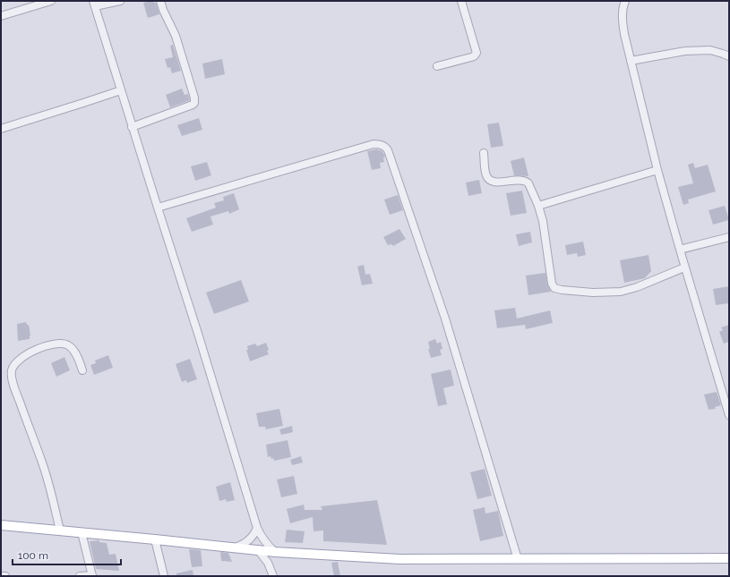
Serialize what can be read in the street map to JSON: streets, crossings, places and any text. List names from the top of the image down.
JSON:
{
  "scale_bar": "100 m"
}
